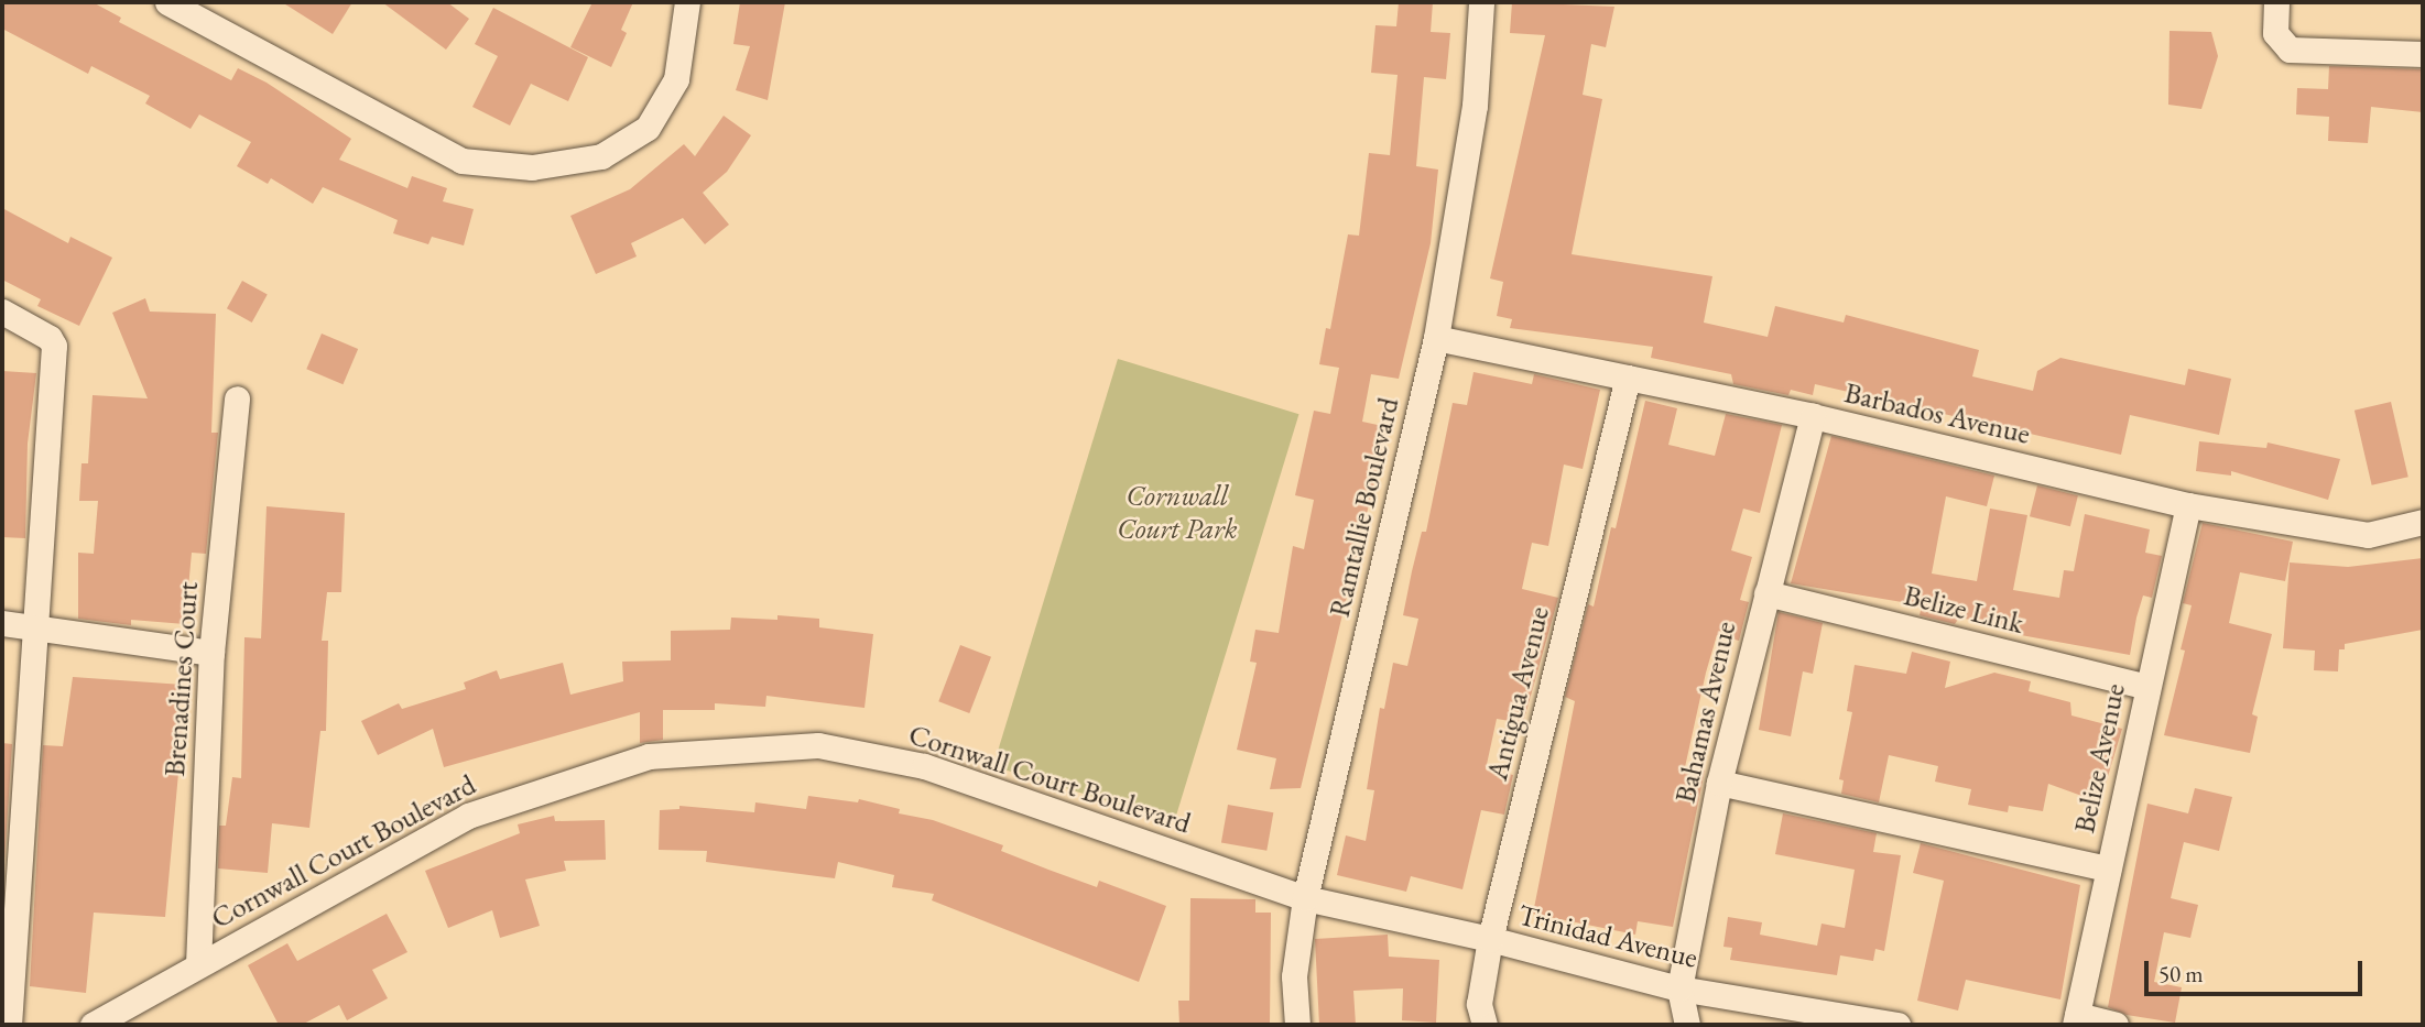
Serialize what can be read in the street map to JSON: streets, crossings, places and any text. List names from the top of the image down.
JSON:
{
  "streets": {
    "street": [
      "Barbados Avenue",
      "Ramtallie Boulevard",
      "Belize Link",
      "Brenadines Court",
      "Antigua Avenue",
      "Bahamas Avenue",
      "Belize Avenue",
      "Cornwall Court Boulevard",
      "Trinidad Avenue"
    ]
  },
  "crossings": [
    ["Barbados Avenue", "Ramtallie Boulevard"],
    ["Barbados Avenue", "Antigua Avenue"],
    ["Barbados Avenue", "Bahamas Avenue"],
    ["Barbados Avenue", "Belize Avenue"],
    ["Ramtallie Boulevard", "Cornwall Court Boulevard"],
    ["Ramtallie Boulevard", "Trinidad Avenue"],
    ["Belize Link", "Bahamas Avenue"],
    ["Belize Link", "Belize Avenue"],
    ["Brenadines Court", "Cornwall Court Boulevard"],
    ["Antigua Avenue", "Trinidad Avenue"],
    ["Bahamas Avenue", "Trinidad Avenue"],
    ["Cornwall Court Boulevard", "Trinidad Avenue"]
  ],
  "parks": ["Cornwall Court Park"],
  "scale_bar": "50 m"
}
